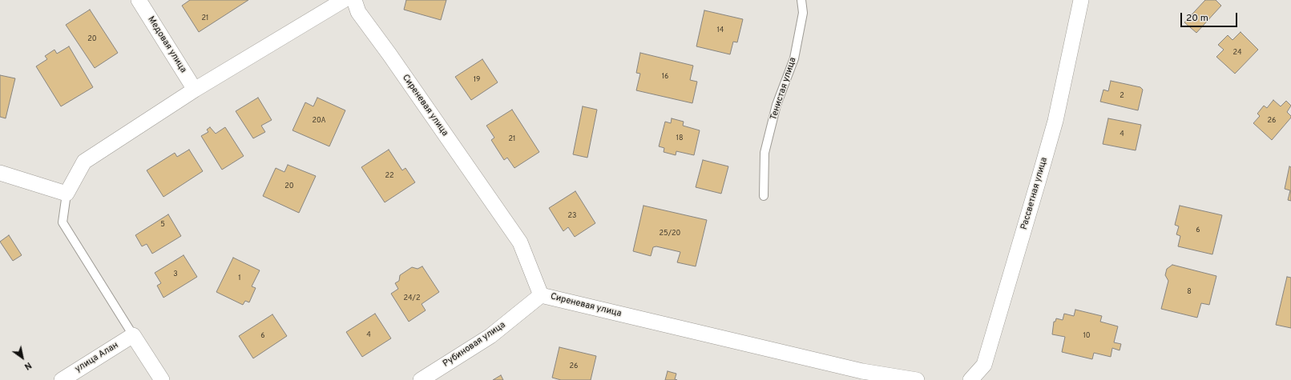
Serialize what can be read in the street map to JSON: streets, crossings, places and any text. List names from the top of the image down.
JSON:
{
  "streets": {
    "street": [
      "Медовая улица",
      "Сиреневая улица",
      "Рассветная улица",
      "Рубиновая улица",
      "улица Алан"
    ],
    "lane": ["Тенистая улица"]
  },
  "crossings": [
    ["Сиреневая улица", "Рубиновая улица"]
  ],
  "house_numbers": [
    "21",
    "14",
    "20",
    "24",
    "16",
    "19",
    "2",
    "20А",
    "26",
    "4",
    "18",
    "21",
    "22",
    "20",
    "23",
    "5",
    "6",
    "25/20",
    "3",
    "1",
    "8",
    "24/2",
    "4",
    "6",
    "10",
    "26"
  ],
  "scale_bar": "20 m",
  "north": "bottom right"
}
